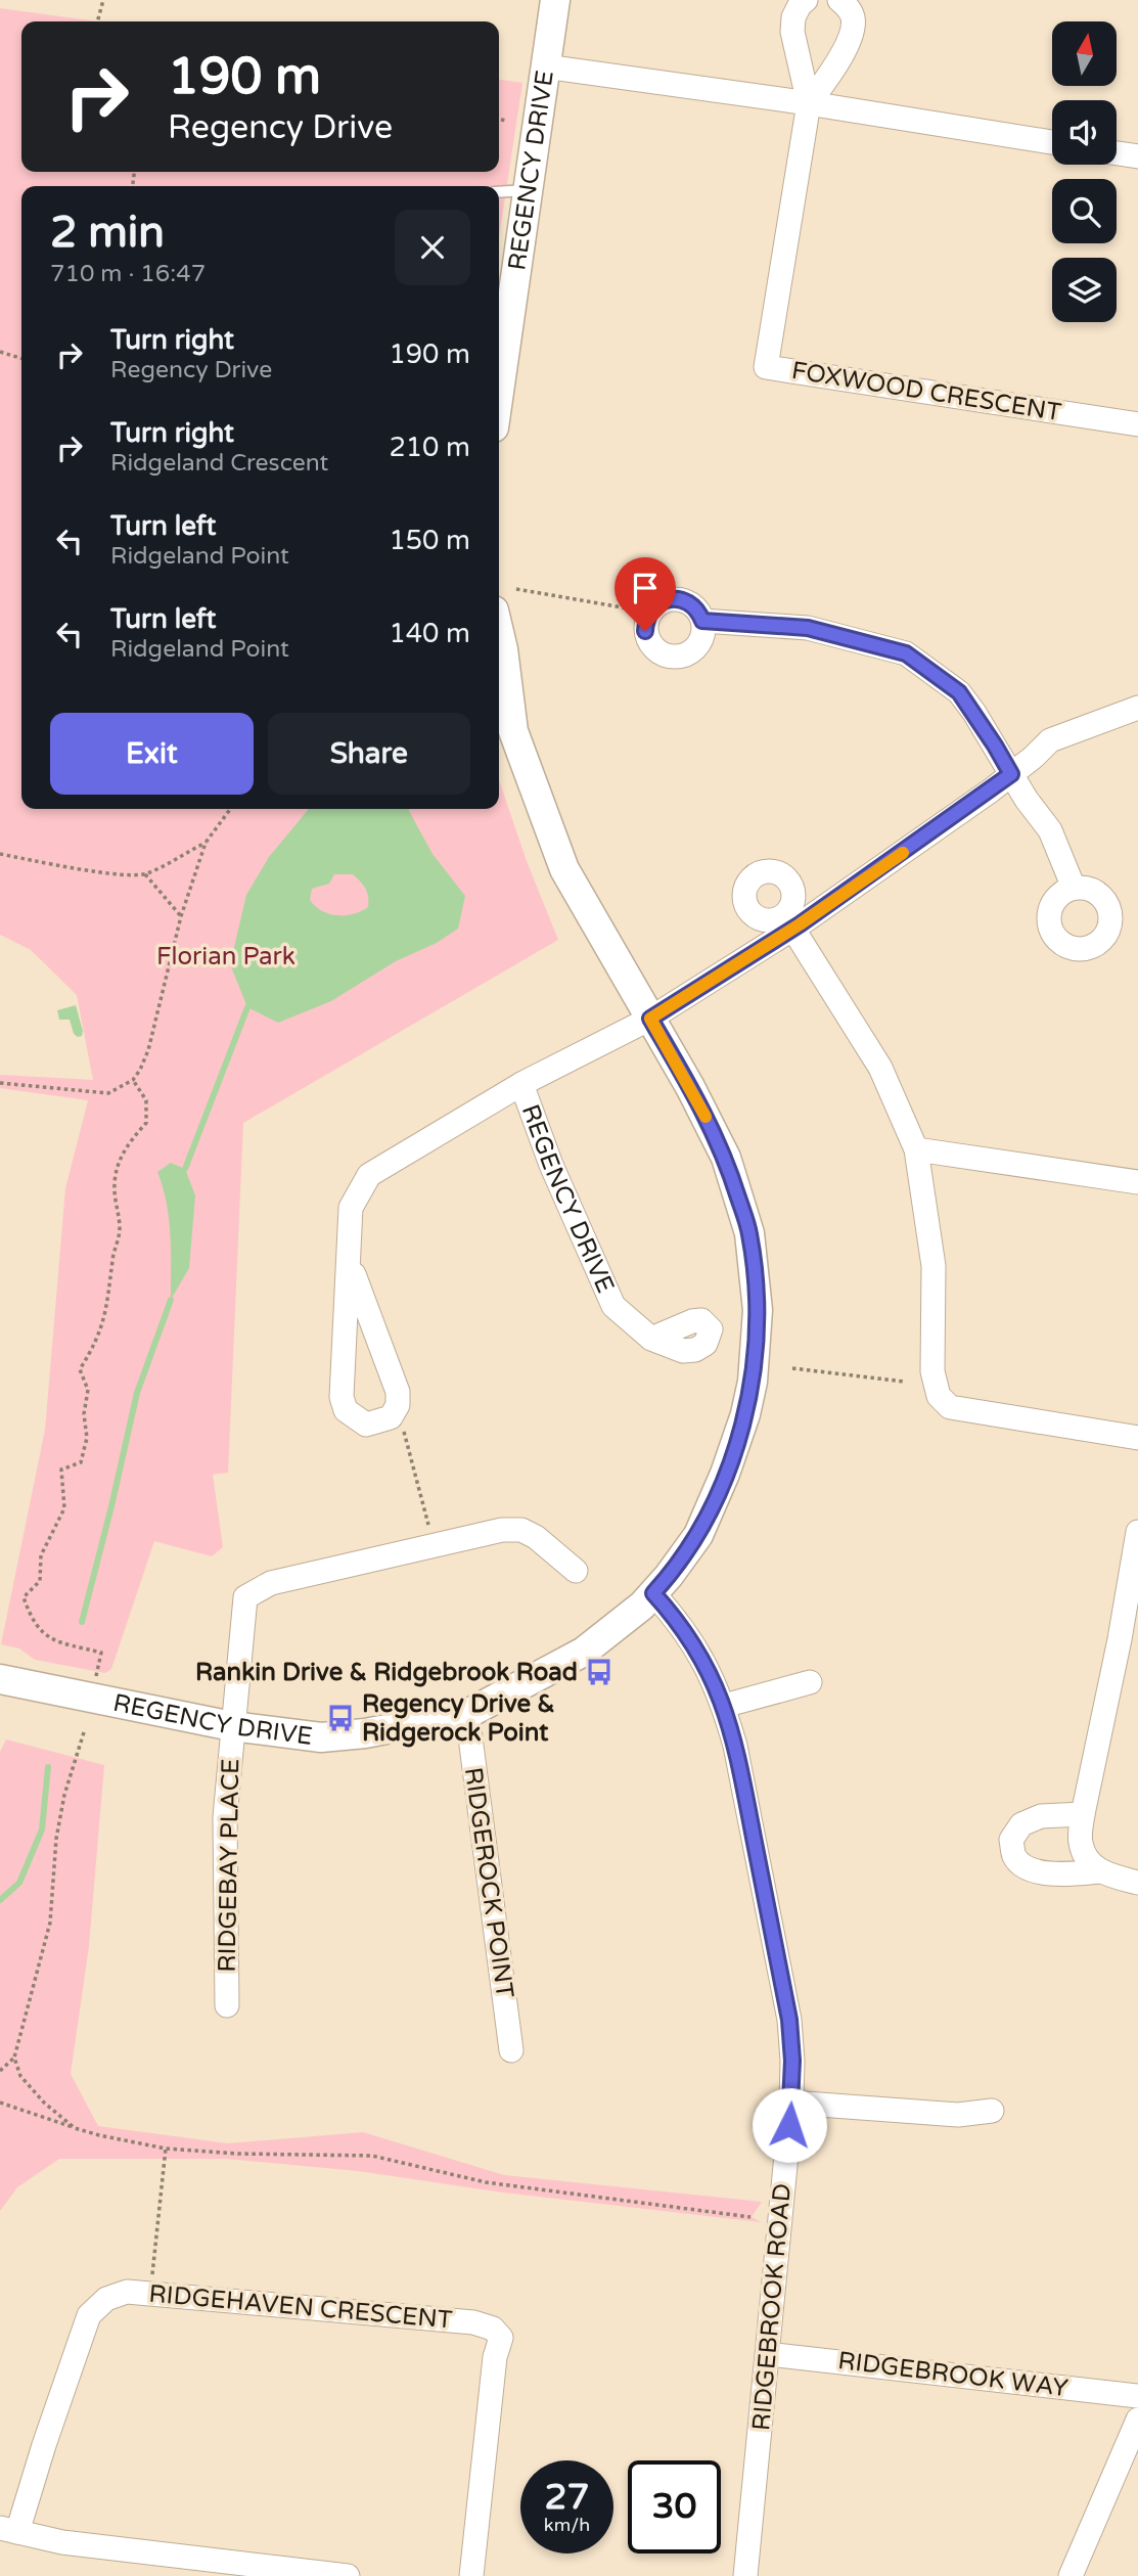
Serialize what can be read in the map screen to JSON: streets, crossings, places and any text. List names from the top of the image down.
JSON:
{
  "streets": {
    "street": [
      "REGENCY DRIVE",
      "FOXWOOD CRESCENT",
      "RIDGEBAY PLACE",
      "RIDGEROCK POINT",
      "RIDGEHAVEN CRESCENT",
      "RIDGEBROOK ROAD",
      "RIDGEBROOK WAY"
    ]
  },
  "crossings": [
    ["REGENCY DRIVE", "RIDGEBAY PLACE"],
    ["REGENCY DRIVE", "RIDGEROCK POINT"],
    ["REGENCY DRIVE", "RIDGEBROOK ROAD"],
    ["RIDGEBROOK ROAD", "RIDGEBROOK WAY"]
  ],
  "parks": ["Florian Park"],
  "places": {
    "bus stop": ["Rankin Drive & Ridgebrook Road", "Regency Drive & Ridgerock Point"]
  },
  "north": "top",
  "page": {
    "turn": ["190 m", "Regency Drive"],
    "heading": ["2 min", "710 m · 16:47"],
    "list": [
      {
        "name": "Turn right",
        "note": "Regency Drive",
        "value": "190 m"
      },
      {
        "name": "Turn right",
        "note": "Ridgeland Crescent",
        "value": "210 m"
      },
      {
        "name": "Turn left",
        "note": "Ridgeland Point",
        "value": "150 m"
      },
      {
        "name": "Turn left",
        "note": "Ridgeland Point",
        "value": "140 m"
      }
    ],
    "buttons": ["Exit", "Share"],
    "speed": "27 km/h",
    "limit": "30"
  }
}
